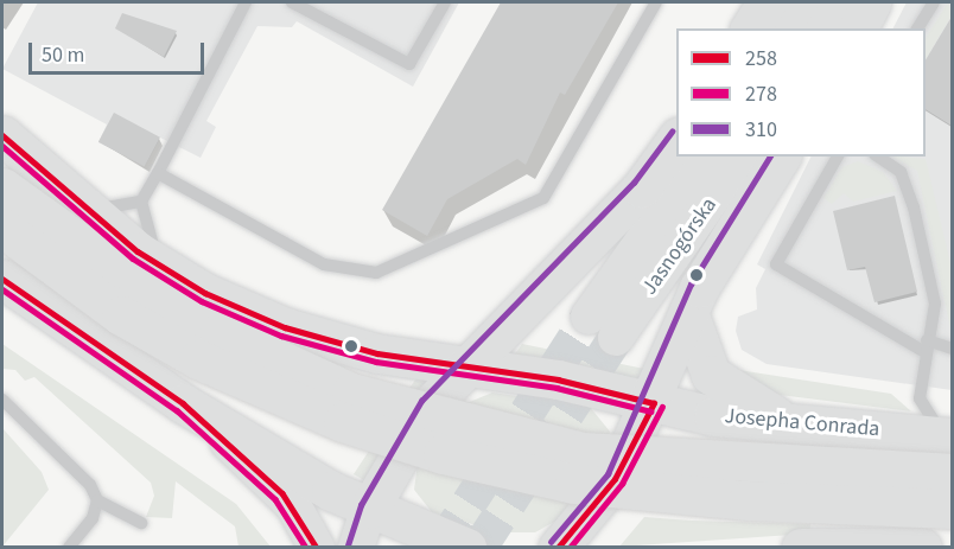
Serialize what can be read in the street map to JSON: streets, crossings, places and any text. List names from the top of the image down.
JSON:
{
  "streets": {
    "main road": ["Jasnogórska", "Josepha Conrada"]
  },
  "crossings": [
    ["Jasnogórska", "Josepha Conrada"]
  ],
  "lines": ["transit line 310", "transit line 258", "transit line 278"],
  "legend": ["258", "278", "310"],
  "scale_bar": "50 m"
}
